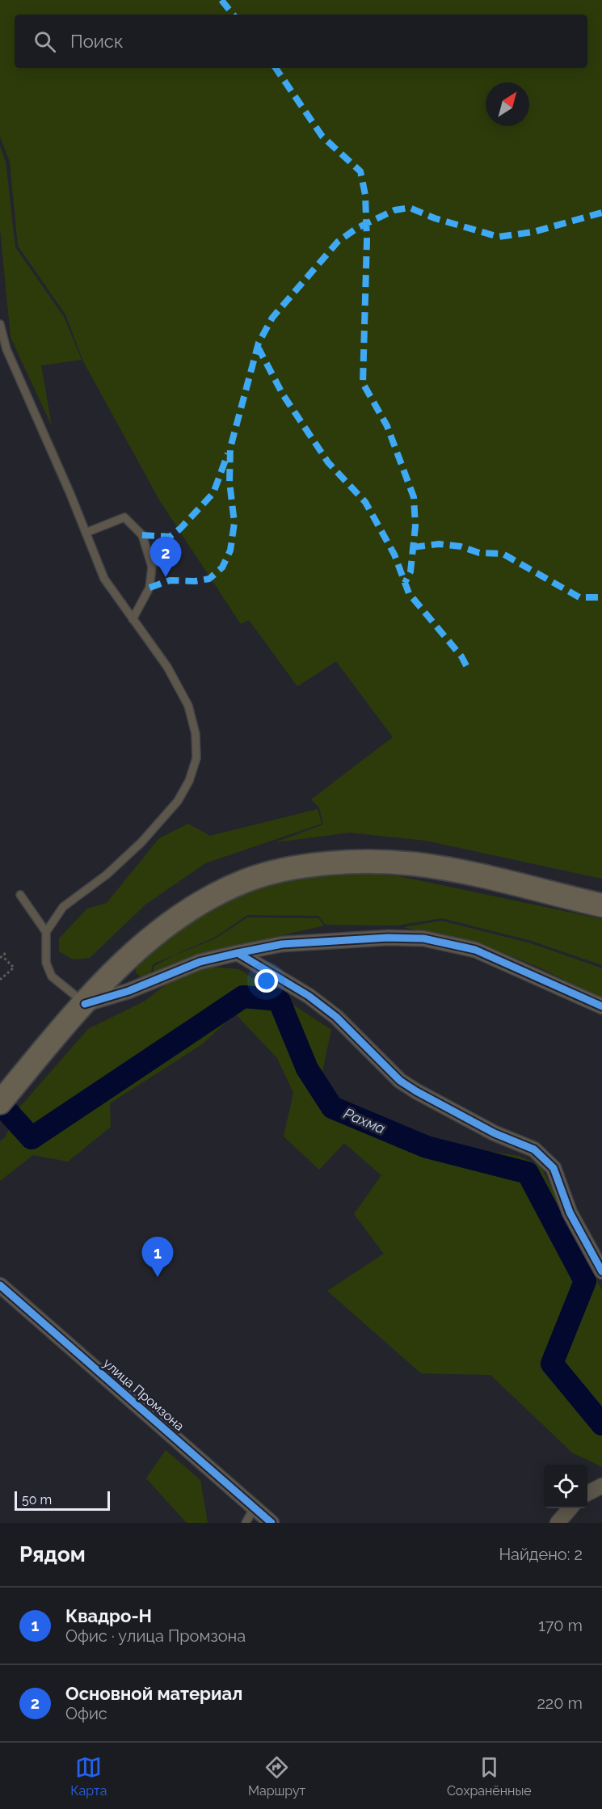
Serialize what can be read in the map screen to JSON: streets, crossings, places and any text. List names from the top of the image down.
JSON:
{
  "streets": {
    "street": ["улица Промзона"]
  },
  "water": ["Рахма"],
  "scale_bar": "50 m",
  "north": "top right",
  "page": {
    "search": "Поиск",
    "pins": ["2", "1"],
    "scale": "50 m",
    "heading": ["Рядом", "Найдено: 2"],
    "list": [
      {
        "mark": "1",
        "name": "Квадро-Н",
        "note": "Офис · улица Промзона",
        "value": "170 m"
      },
      {
        "mark": "2",
        "name": "Основной материал",
        "note": "Офис",
        "value": "220 m"
      }
    ],
    "nav": ["Карта", "Маршрут", "Сохранённые"]
  }
}
